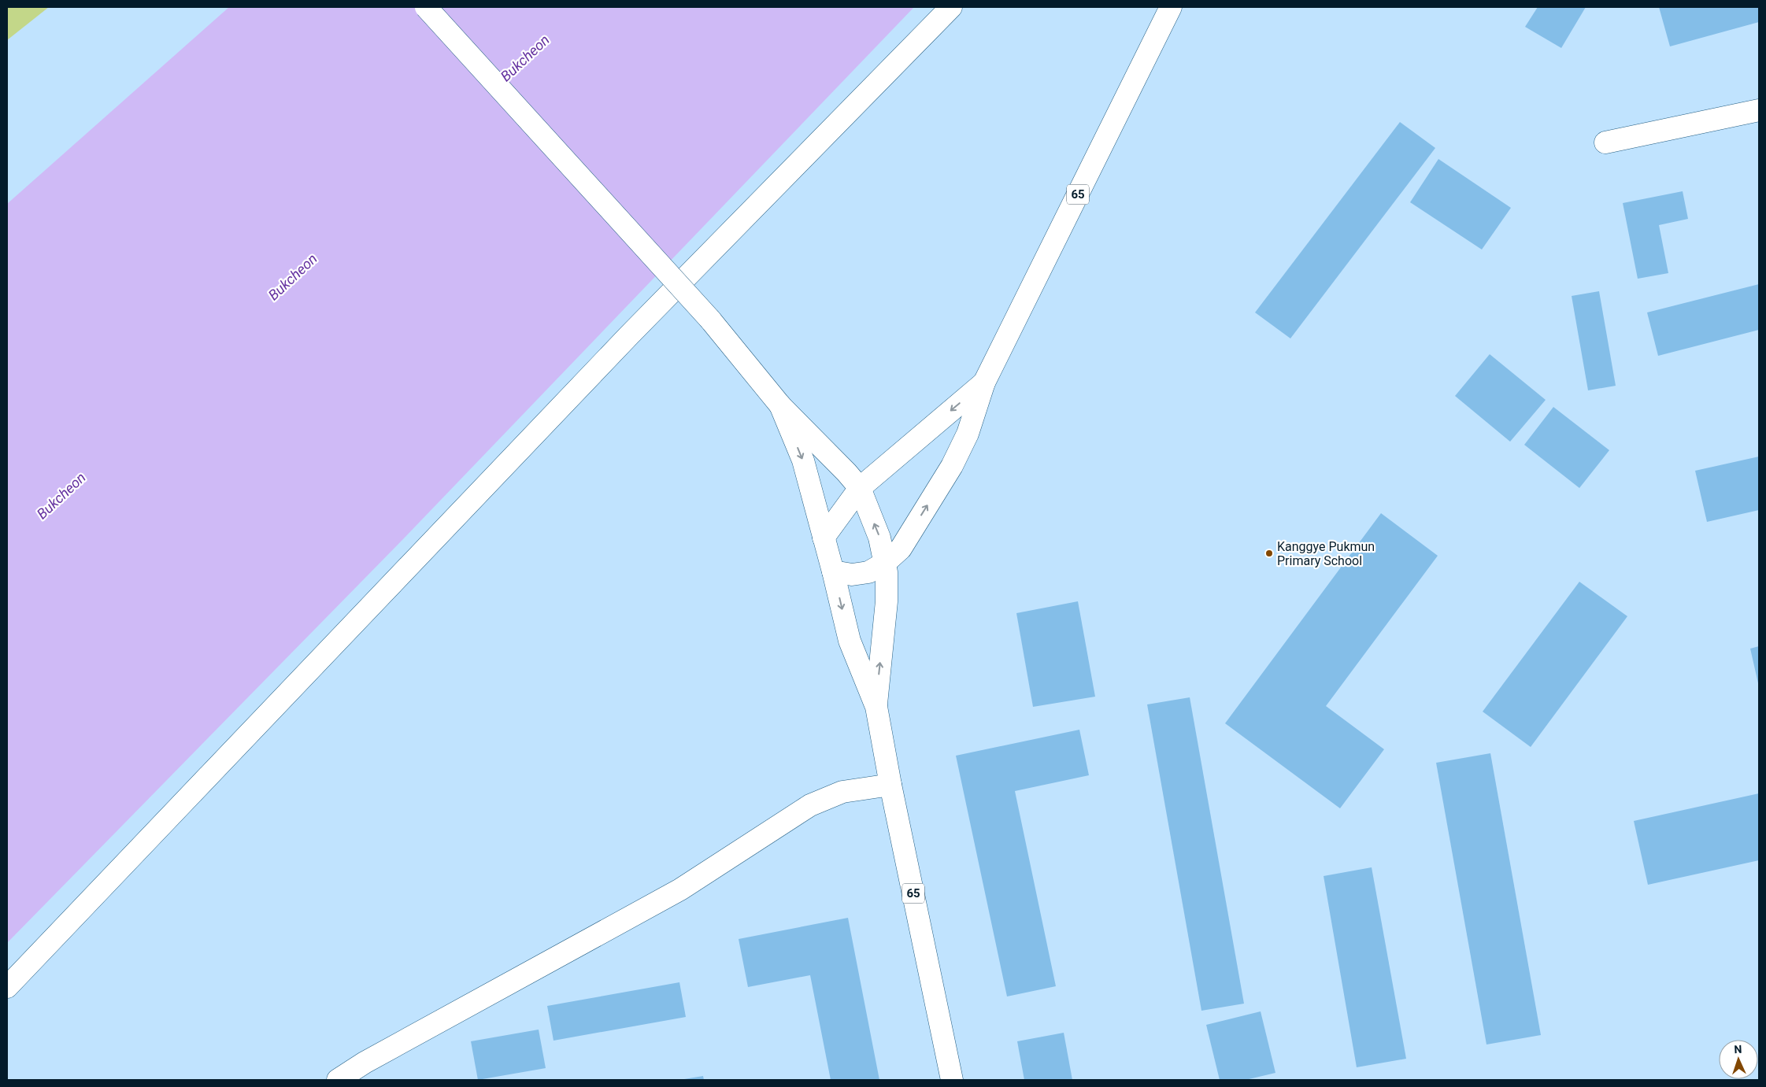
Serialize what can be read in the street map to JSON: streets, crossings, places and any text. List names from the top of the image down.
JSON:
{
  "streets": {
    "main road": ["65"]
  },
  "water": ["Bukcheon"],
  "places": ["Kanggye Pukmun Primary School"],
  "north": "top"
}
